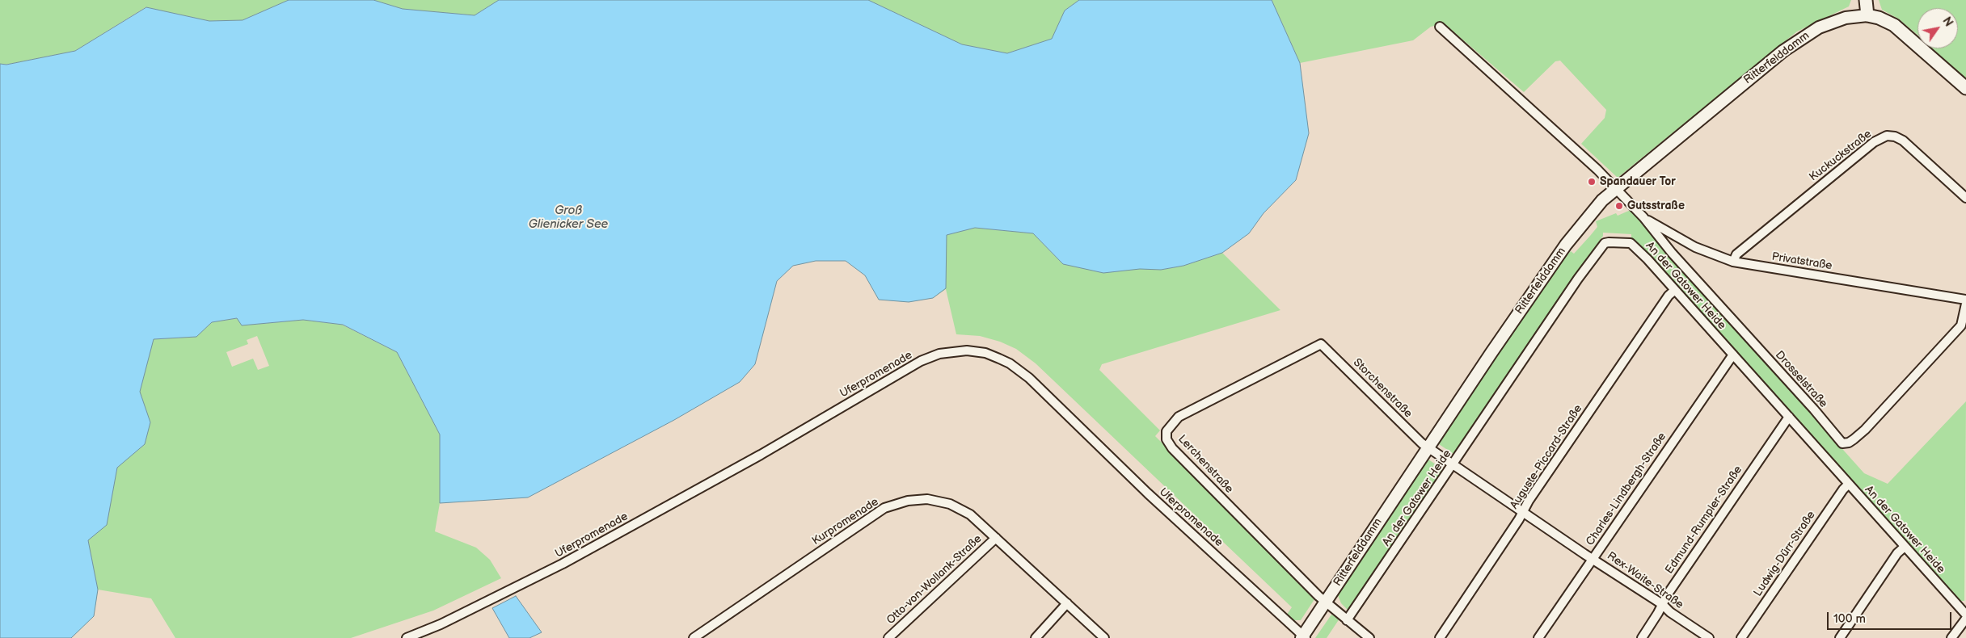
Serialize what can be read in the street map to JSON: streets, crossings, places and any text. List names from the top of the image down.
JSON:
{
  "streets": {
    "main road": ["Ritterfelddamm"],
    "street": [
      "Kuckuckstraße",
      "Privatstraße",
      "An der Gatower Heide",
      "Uferpromenade",
      "Drosselstraße",
      "Storchenstraße",
      "Auguste-Piccard-Straße",
      "Lerchenstraße",
      "Charles-Lindbergh-Straße",
      "Edmund-Rumpler-Straße",
      "Kurpromenade",
      "Ludwig-Dürr-Straße",
      "Otto-von-Wollank-Straße",
      "Rex-Waite-Straße"
    ]
  },
  "crossings": [
    ["Ritterfelddamm", "Uferpromenade"],
    ["Ritterfelddamm", "Drosselstraße"],
    ["Ritterfelddamm", "Storchenstraße"],
    ["Ritterfelddamm", "Lerchenstraße"],
    ["Ritterfelddamm", "Rex-Waite-Straße"],
    ["Kuckuckstraße", "Privatstraße"],
    ["Privatstraße", "Drosselstraße"],
    ["An der Gatower Heide", "Auguste-Piccard-Straße"],
    ["An der Gatower Heide", "Charles-Lindbergh-Straße"],
    ["An der Gatower Heide", "Edmund-Rumpler-Straße"],
    ["An der Gatower Heide", "Ludwig-Dürr-Straße"],
    ["An der Gatower Heide", "Rex-Waite-Straße"],
    ["Storchenstraße", "Lerchenstraße"],
    ["Storchenstraße", "Rex-Waite-Straße"],
    ["Auguste-Piccard-Straße", "Rex-Waite-Straße"],
    ["Charles-Lindbergh-Straße", "Rex-Waite-Straße"],
    ["Edmund-Rumpler-Straße", "Rex-Waite-Straße"],
    ["Kurpromenade", "Otto-von-Wollank-Straße"]
  ],
  "water": ["Groß Glienicker See"],
  "places": ["Spandauer Tor", "Gutsstraße"],
  "scale_bar": "100 m",
  "north": "top right"
}
